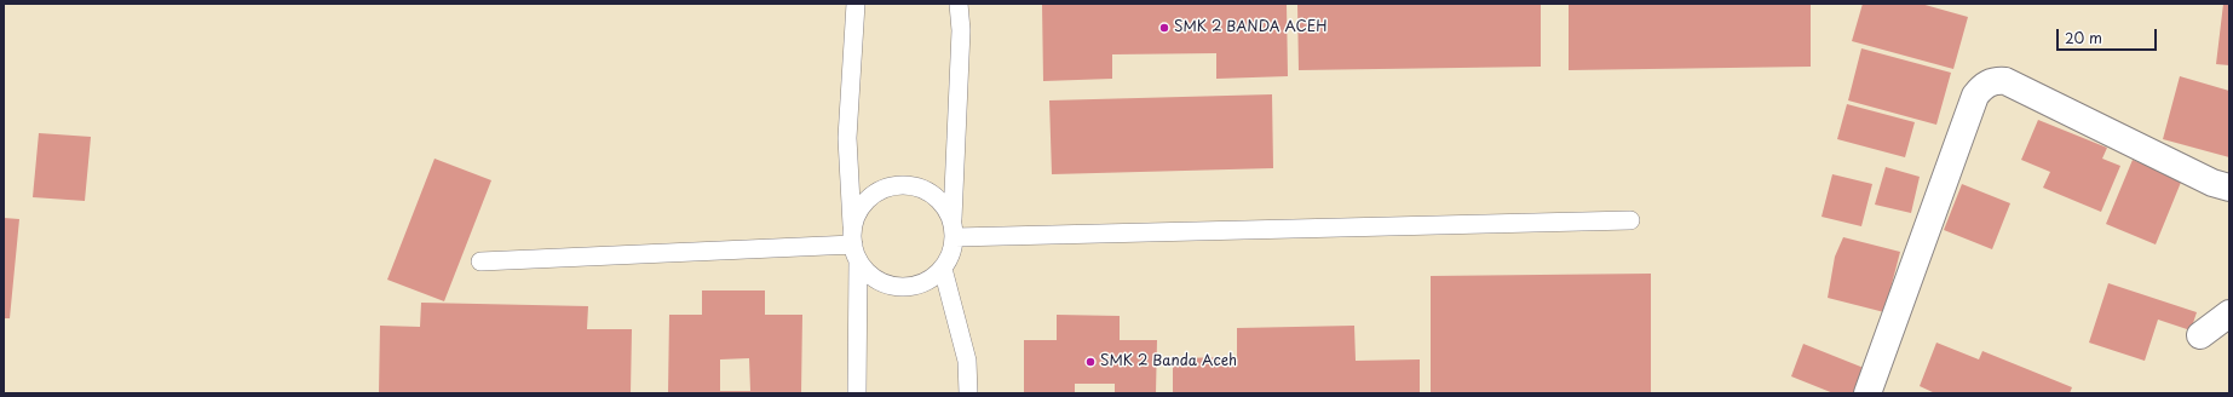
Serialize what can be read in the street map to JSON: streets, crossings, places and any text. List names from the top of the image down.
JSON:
{
  "places": ["SMK 2 BANDA ACEH", "SMK 2 Banda Aceh"],
  "scale_bar": "20 m"
}
